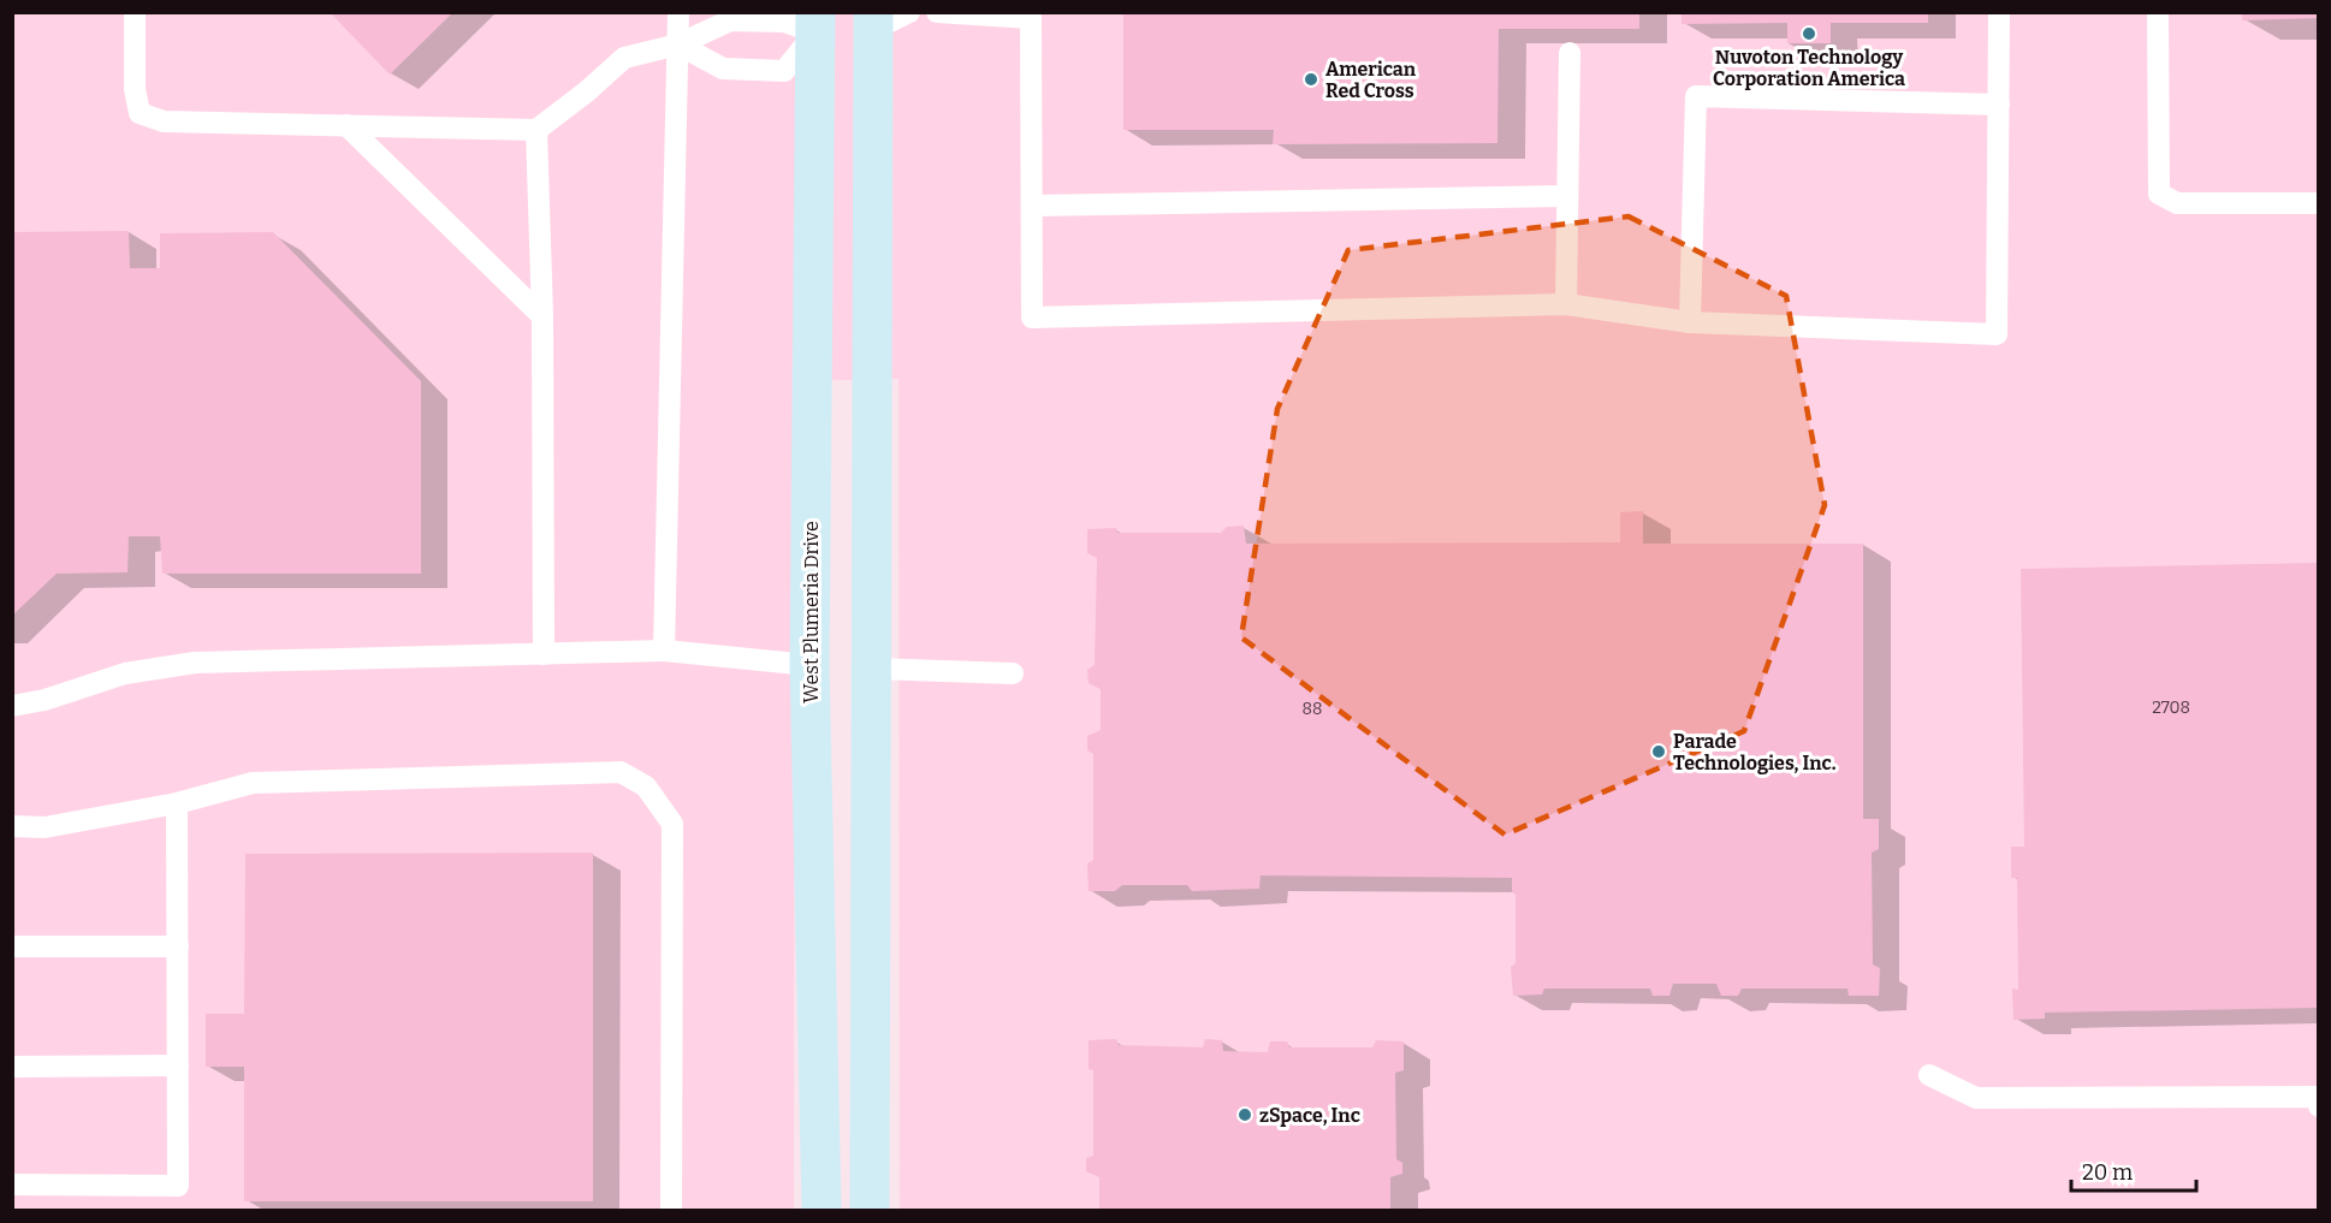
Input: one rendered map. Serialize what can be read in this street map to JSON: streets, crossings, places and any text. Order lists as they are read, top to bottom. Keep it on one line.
{"streets":{"street":["West Plumeria Drive"]},"places":["Nuvoton Technology Corporation America","American Red Cross","Parade Technologies, Inc.","zSpace, Inc"],"house_numbers":["2708","88"],"scale_bar":"20 m"}
